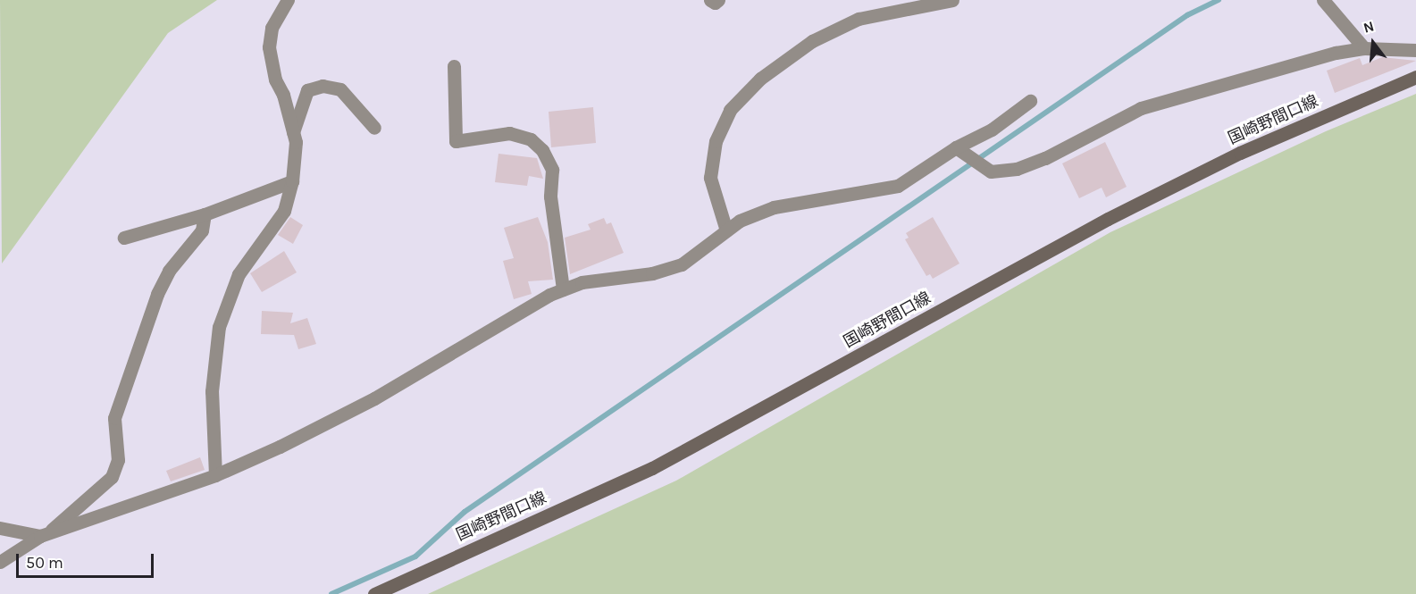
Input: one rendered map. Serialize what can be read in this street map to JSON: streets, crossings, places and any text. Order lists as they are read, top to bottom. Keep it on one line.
{"streets":{"main road":["国崎野間口線"]},"scale_bar":"50 m","north":"top"}
